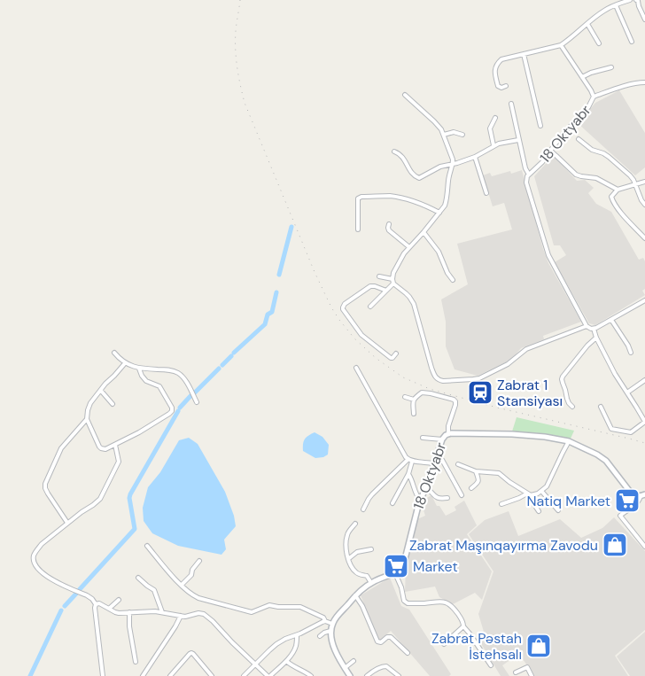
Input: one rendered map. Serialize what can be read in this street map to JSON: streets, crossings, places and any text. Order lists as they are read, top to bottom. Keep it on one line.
{"streets":{"street":["18 Oktyabr"]},"places":{"station":["Zabrat 1 Stansiyası"],"supermarket":["Natiq Market","Market"],"shop":["Zabrat Maşınqayırma Zavodu","Zabrat Pəstah İstehsalı"]}}
